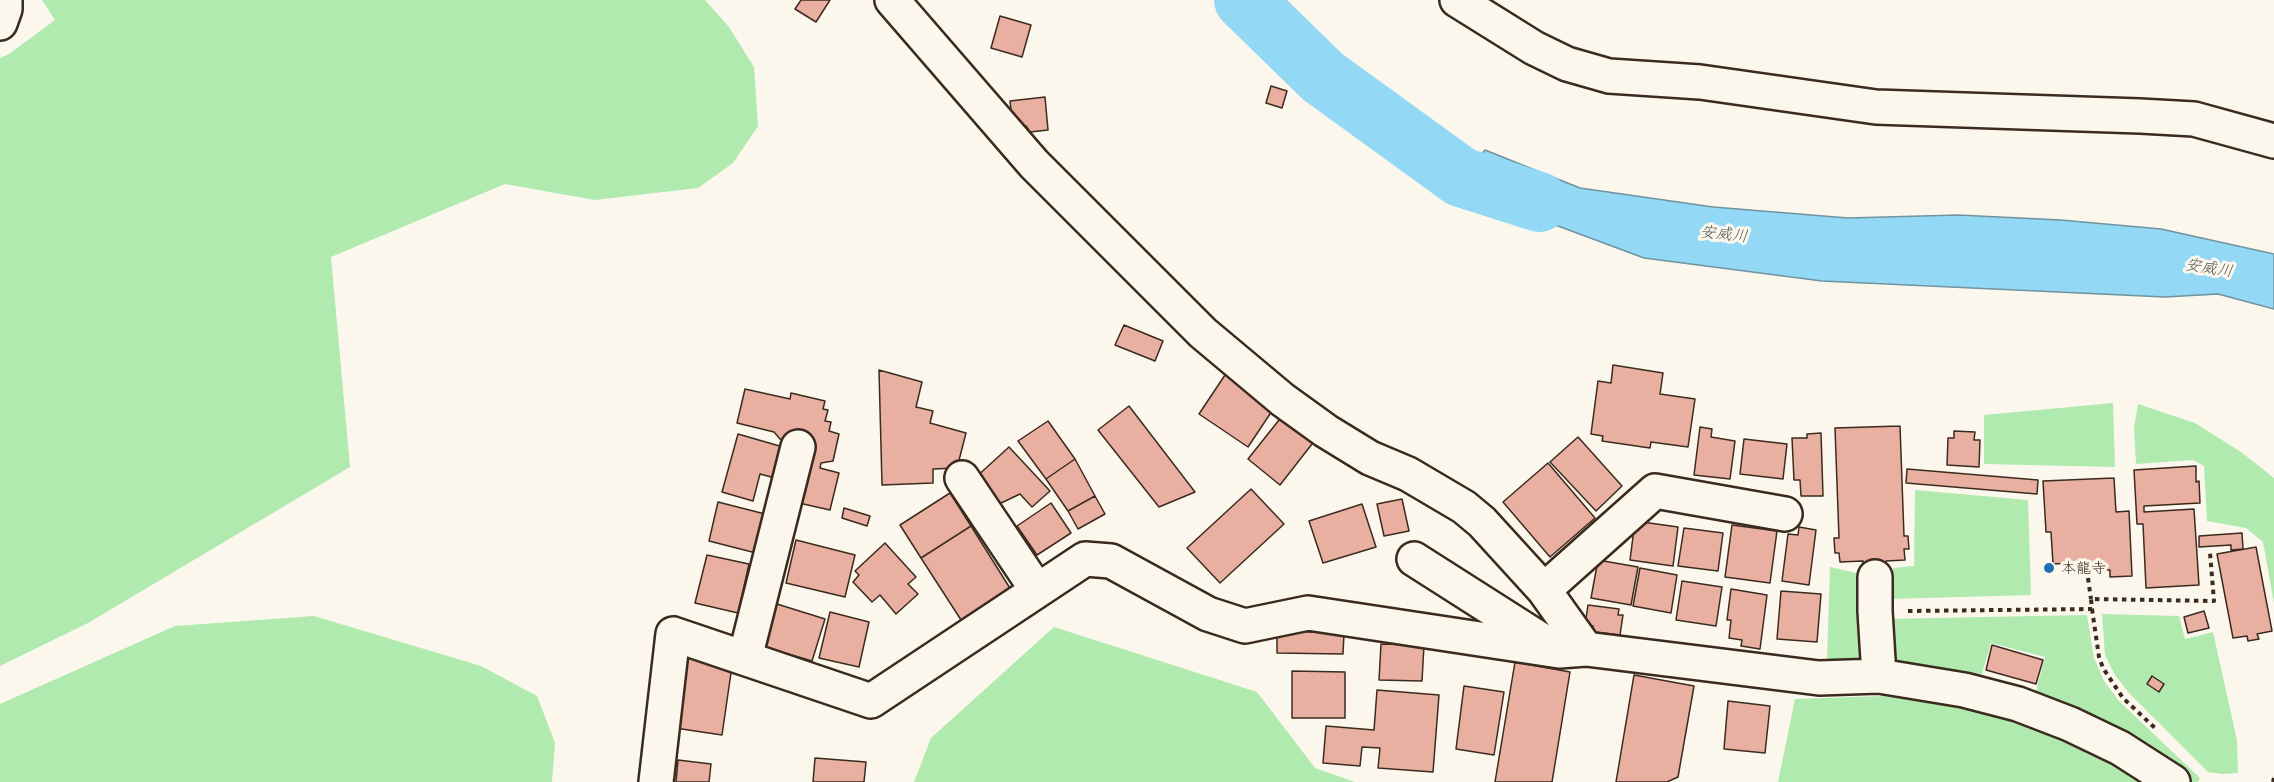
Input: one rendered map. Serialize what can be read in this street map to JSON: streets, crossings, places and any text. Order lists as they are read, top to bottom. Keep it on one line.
{"water":["安威川"],"places":["本龍寺"]}
